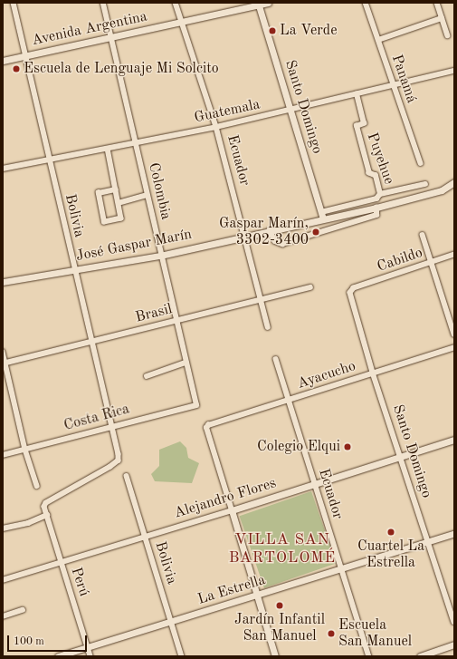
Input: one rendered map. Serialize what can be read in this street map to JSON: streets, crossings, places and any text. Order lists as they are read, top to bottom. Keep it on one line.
{"streets":{"street":["Avenida Argentina","Panamá","Santo Domingo","Guatemala","Puyehue","Ecuador","Colombia","Bolivia","José Gaspar Marín","Cabildo","Brasil","Ayacucho","Costa Rica","Alejandro Flores","Perú","La Estrella"]},"crossings":[["Avenida Argentina","Santo Domingo"],["Avenida Argentina","Ecuador"],["Avenida Argentina","Colombia"],["Avenida Argentina","Bolivia"],["Panamá","Guatemala"],["Santo Domingo","Guatemala"],["Santo Domingo","Puyehue"],["Santo Domingo","José Gaspar Marín"],["Santo Domingo","Cabildo"],["Santo Domingo","Ayacucho"],["Santo Domingo","Alejandro Flores"],["Santo Domingo","La Estrella"],["Guatemala","Puyehue"],["Guatemala","Ecuador"],["Guatemala","Colombia"],["Guatemala","Bolivia"],["Puyehue","José Gaspar Marín"],["Ecuador","José Gaspar Marín"],["Ecuador","Brasil"],["Ecuador","Ayacucho"],["Ecuador","Alejandro Flores"],["Ecuador","La Estrella"],["Colombia","José Gaspar Marín"],["Colombia","Brasil"],["Colombia","Costa Rica"],["Bolivia","José Gaspar Marín"],["Bolivia","Brasil"],["Bolivia","Costa Rica"],["Bolivia","Alejandro Flores"],["Bolivia","Perú"],["Bolivia","La Estrella"],["Ayacucho","Alejandro Flores"],["Alejandro Flores","Perú"],["Perú","La Estrella"]],"districts":["VILLA SAN BARTOLOMÉ"],"places":["La Verde","Escuela de Lenguaje Mi Solcito","Gaspar Marín, 3302-3400","Colegio Elqui","Cuartel La Estrella","Jardín Infantil San Manuel","Escuela San Manuel"],"scale_bar":"100 m"}
